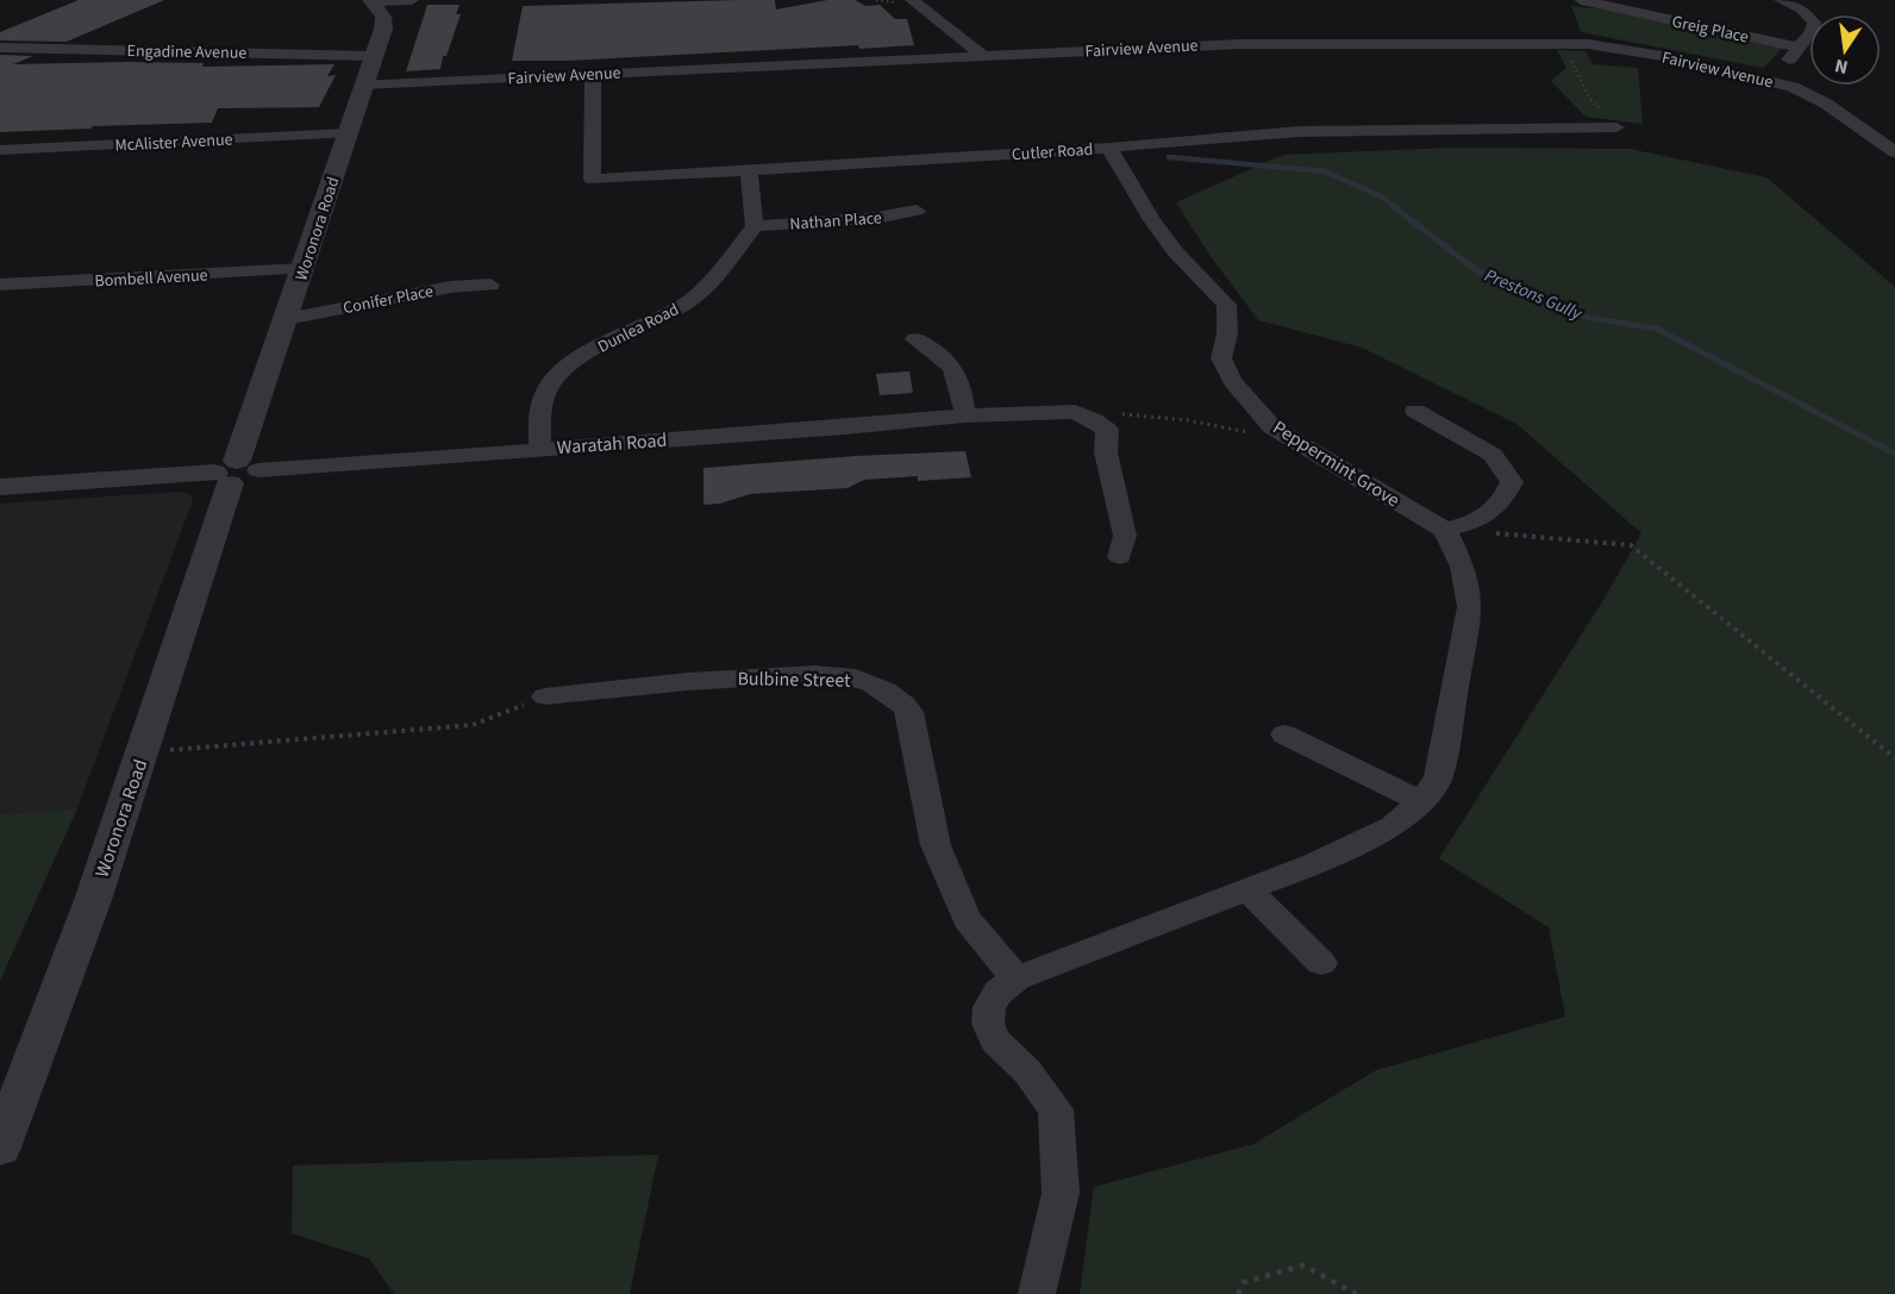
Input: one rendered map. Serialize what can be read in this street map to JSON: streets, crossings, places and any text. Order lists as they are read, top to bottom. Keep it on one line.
{"streets":{"street":["Greig Place","Fairview Avenue","Engadine Avenue","McAlister Avenue","Cutler Road","Nathan Place","Woronora Road","Bombell Avenue","Conifer Place","Dunlea Road","Waratah Road","Peppermint Grove","Bulbine Street"]},"crossings":[["Fairview Avenue","Cutler Road"],["Fairview Avenue","Woronora Road"],["Engadine Avenue","Woronora Road"],["McAlister Avenue","Woronora Road"],["Cutler Road","Peppermint Grove"],["Nathan Place","Dunlea Road"],["Woronora Road","Bombell Avenue"],["Woronora Road","Conifer Place"],["Woronora Road","Waratah Road"],["Dunlea Road","Waratah Road"]],"water":["Prestons Gully"],"north":"bottom"}
